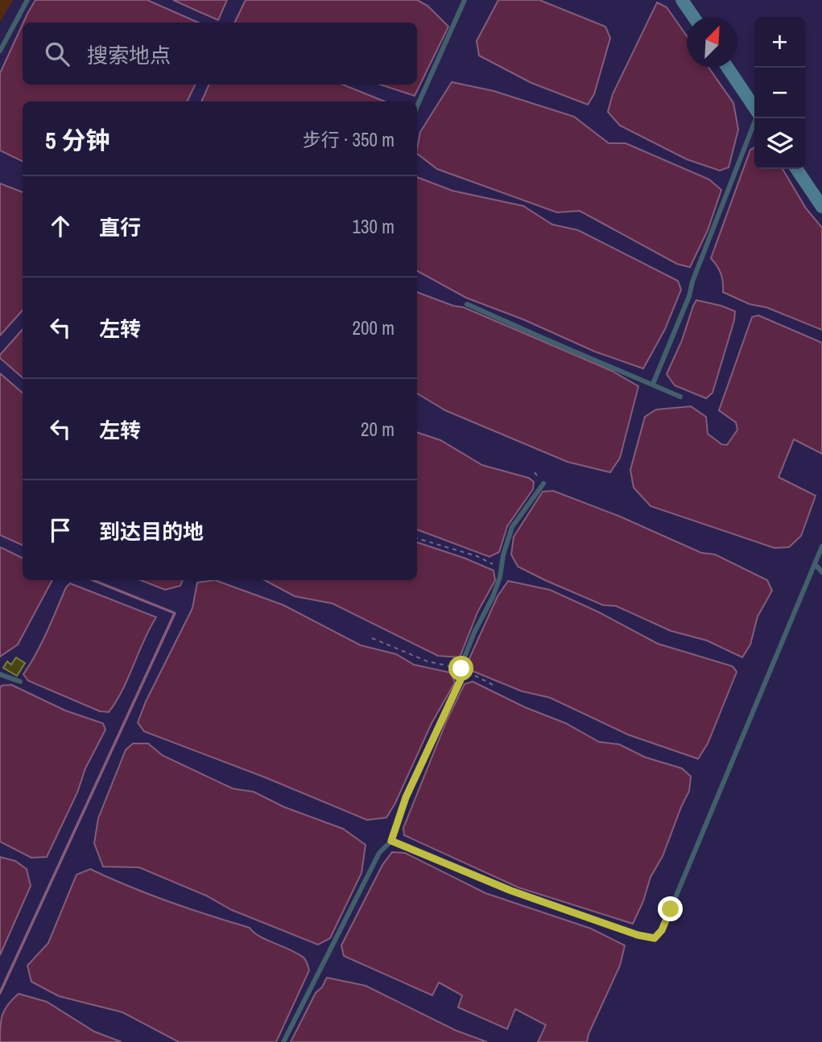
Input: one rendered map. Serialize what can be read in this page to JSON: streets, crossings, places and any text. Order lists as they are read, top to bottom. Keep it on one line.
{"north":"top right","page":{"map_buttons":["+","−"],"search":"搜索地点","heading":["5 分钟","步行 · 350 m"],"list":[["直行","130 m"],["左转","200 m"],["左转","20 m"],"到达目的地"]}}
